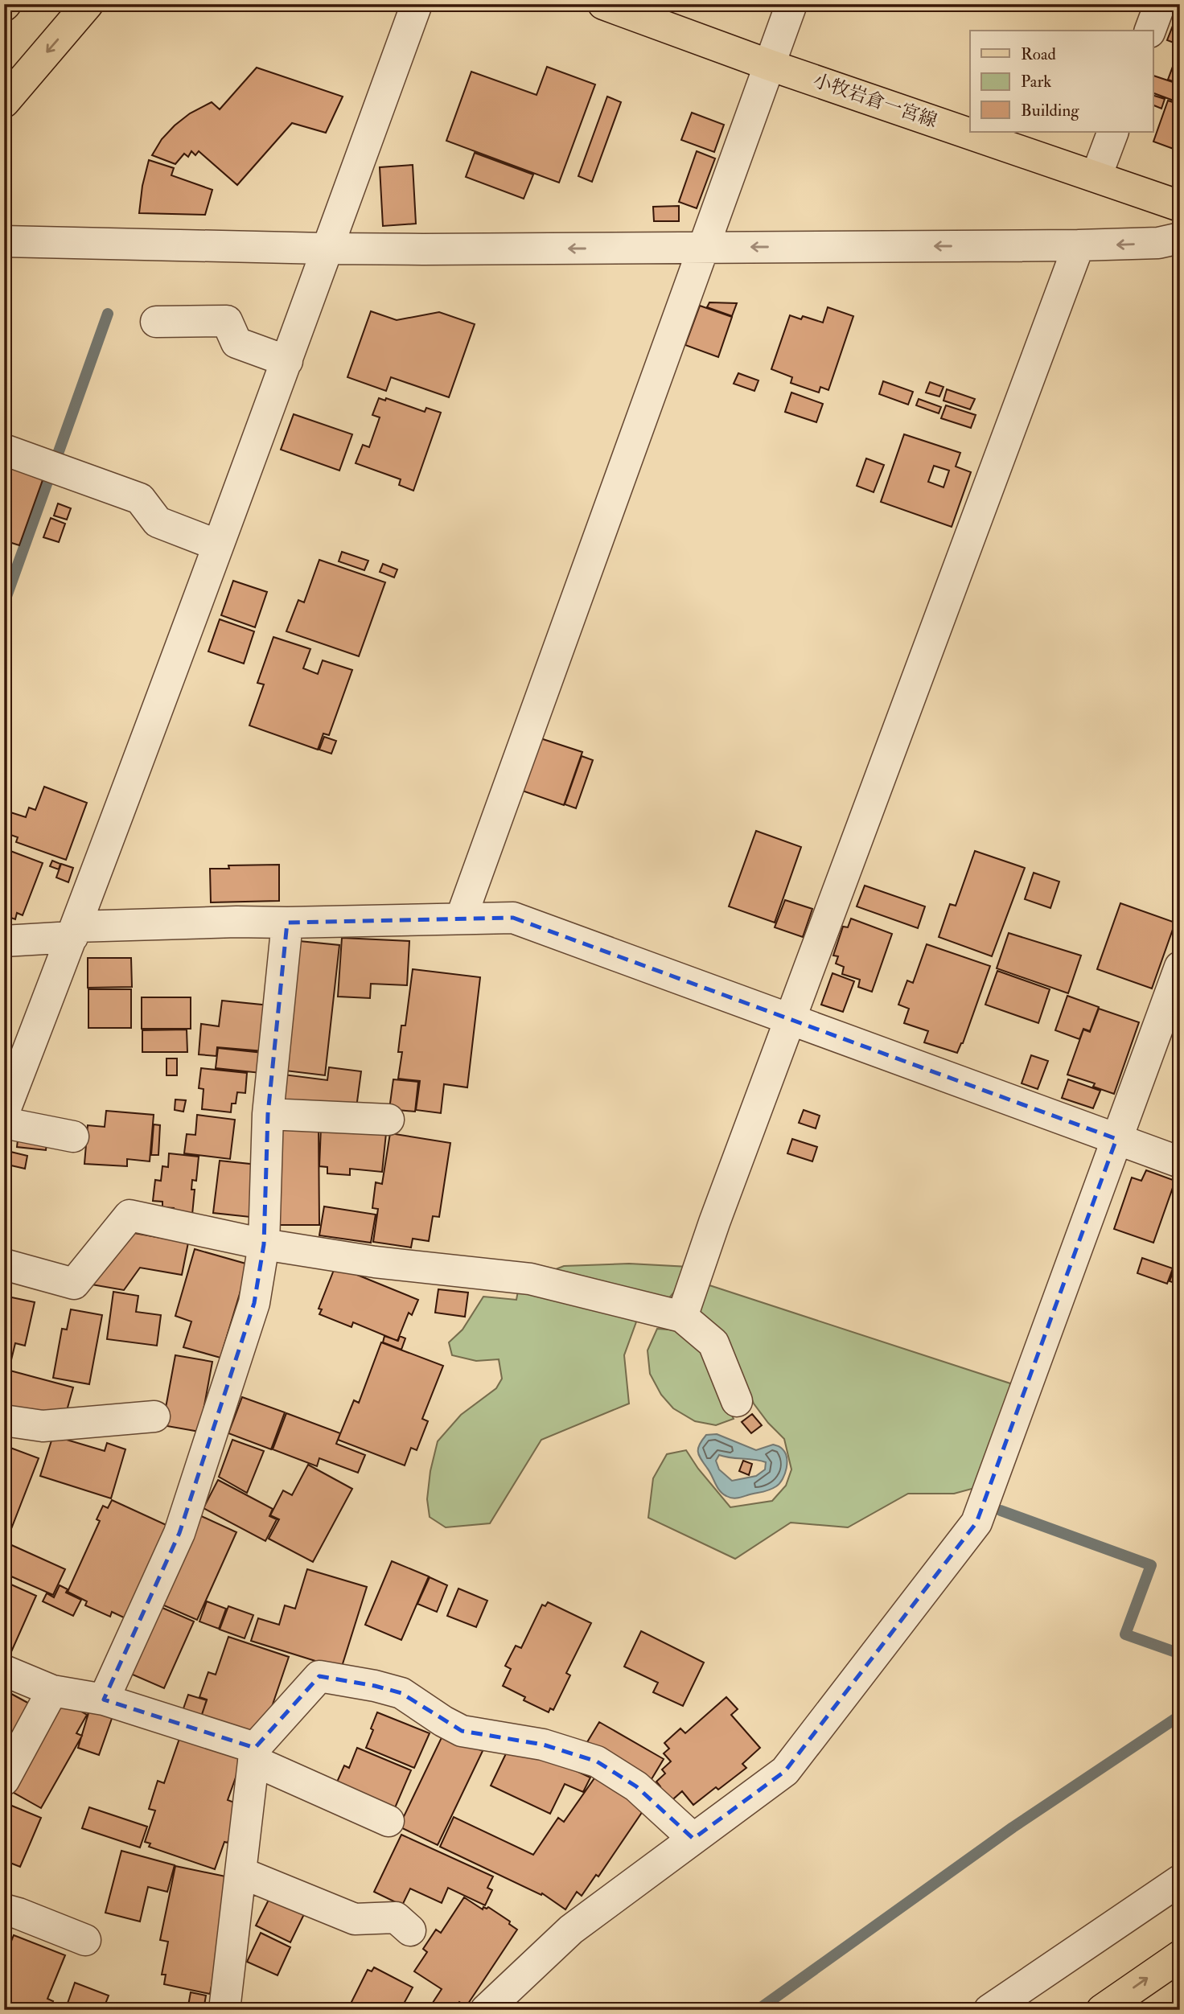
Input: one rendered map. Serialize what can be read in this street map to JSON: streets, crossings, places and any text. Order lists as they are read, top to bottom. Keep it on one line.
{"streets":{"main road":["小牧岩倉一宮線"]},"legend":["Road","Park","Building"]}
